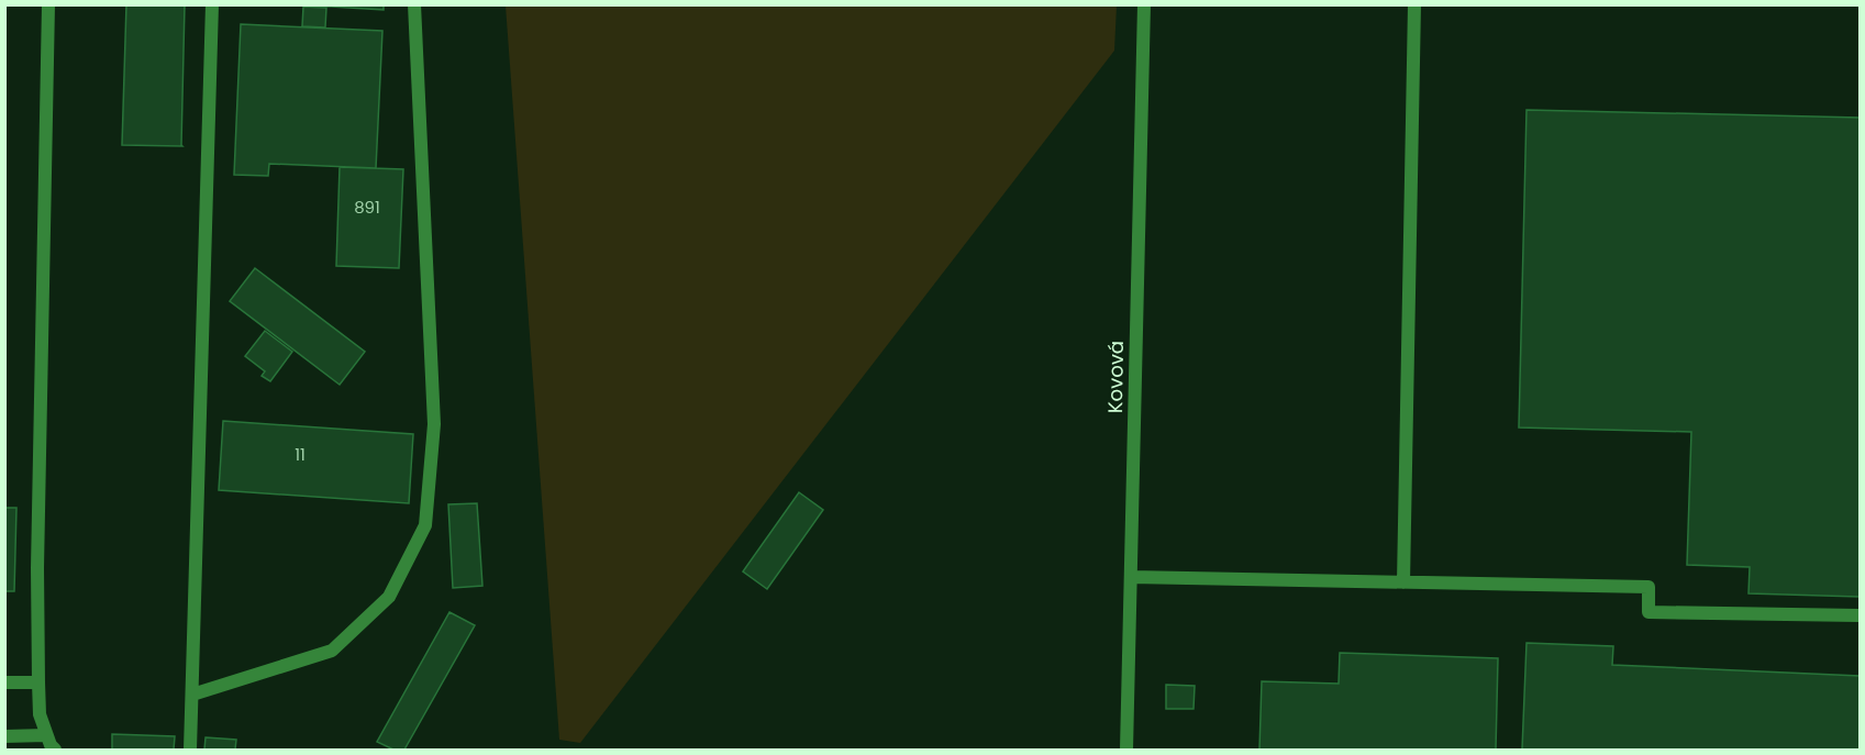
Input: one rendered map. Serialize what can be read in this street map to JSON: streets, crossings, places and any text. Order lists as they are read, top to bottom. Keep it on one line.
{"streets":{"lane":["Kovová"]},"house_numbers":["891","11"]}
